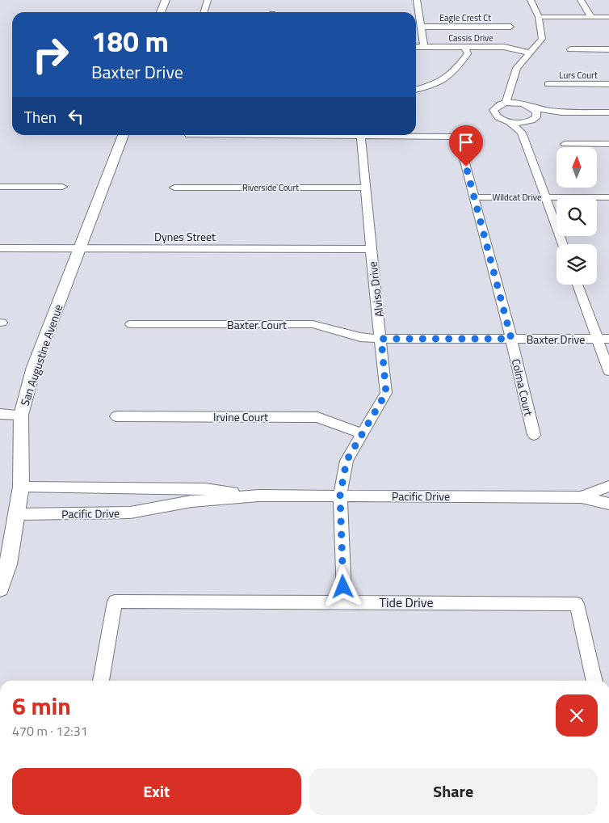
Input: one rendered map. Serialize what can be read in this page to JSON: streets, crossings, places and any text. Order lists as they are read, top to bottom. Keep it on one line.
{"streets":{"street":["Eagle Crest Ct","Cassis Drive","Lurs Court","Riverside Court","Wildcat Drive","Dynes Street","Alviso Drive","Baxter Court","Baxter Drive","San Augustine Avenue","Colma Court","Irvine Court","Pacific Drive","Tide Drive"]},"crossings":[["Riverside Court","Alviso Drive"],["Wildcat Drive","Colma Court"],["Dynes Street","Alviso Drive"],["Dynes Street","San Augustine Avenue"],["Alviso Drive","Baxter Court"],["Alviso Drive","Baxter Drive"],["Alviso Drive","Colma Court"],["Alviso Drive","Irvine Court"],["Alviso Drive","Pacific Drive"],["Alviso Drive","Tide Drive"],["Baxter Court","Baxter Drive"],["Baxter Drive","Colma Court"],["San Augustine Avenue","Pacific Drive"]],"north":"top","page":{"turn":["180 m","Baxter Drive"],"then":"Then","heading":["6 min","470 m · 12:31"],"buttons":["Exit","Share"]}}
